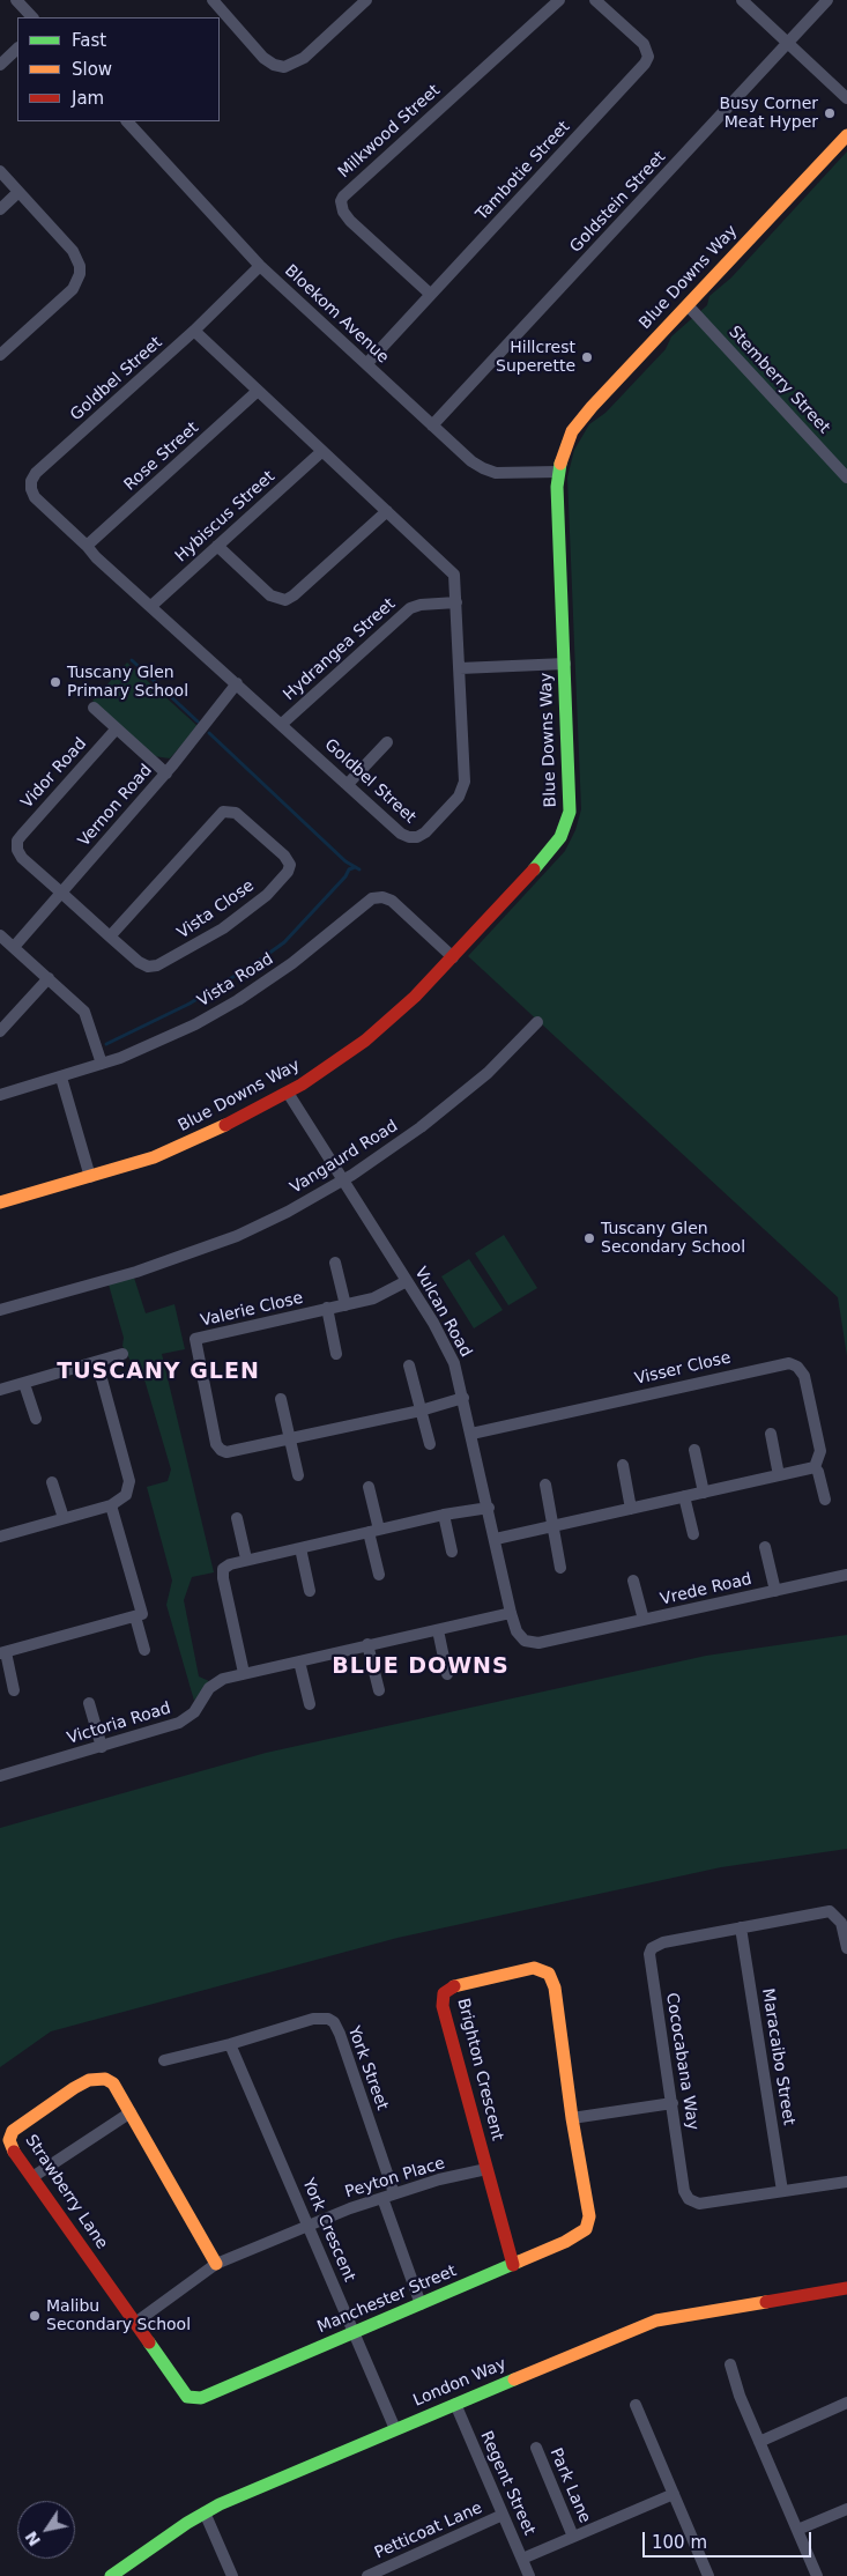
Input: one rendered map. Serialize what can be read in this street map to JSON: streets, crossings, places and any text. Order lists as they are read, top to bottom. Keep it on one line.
{"streets":{"street":["Milkwood Street","Tambotie Street","Goldstein Street","Blue Downs Way","Bloekom Avenue","Goldbel Street","Stemberry Street","Rose Street","Hybiscus Street","Hydrangea Street","Vidor Road","Vernon Road","Vista Close","Vista Road","Vangaurd Road","Valerie Close","Vulcan Road","Visser Close","Vrede Road","Victoria Road","Maracaibo Street","Cococabana Way","York Street","Brighton Crescent","Peyton Place","Strawberry Lane","York Crescent","Manchester Street","London Way","Regent Street","Park Lane","Petticoat Lane"]},"crossings":[["Milkwood Street","Tambotie Street"],["Tambotie Street","Bloekom Avenue"],["Goldstein Street","Bloekom Avenue"],["Blue Downs Way","Bloekom Avenue"],["Blue Downs Way","Stemberry Street"],["Blue Downs Way","Vista Road"],["Blue Downs Way","Vulcan Road"],["Bloekom Avenue","Goldbel Street"],["Goldbel Street","Rose Street"],["Goldbel Street","Hybiscus Street"],["Goldbel Street","Hydrangea Street"],["Goldbel Street","Vernon Road"],["Vidor Road","Vernon Road"],["Vidor Road","Vista Close"],["Vernon Road","Vista Close"],["Vangaurd Road","Vulcan Road"],["Valerie Close","Vulcan Road"],["Vulcan Road","Visser Close"],["Vulcan Road","Vrede Road"],["Vulcan Road","Victoria Road"],["Maracaibo Street","Cococabana Way"],["York Street","Peyton Place"],["York Street","York Crescent"],["York Street","Manchester Street"],["Brighton Crescent","Peyton Place"],["Brighton Crescent","Manchester Street"],["Peyton Place","Strawberry Lane"],["Peyton Place","York Crescent"],["Strawberry Lane","Manchester Street"],["York Crescent","Manchester Street"],["York Crescent","London Way"],["London Way","Regent Street"],["Regent Street","Petticoat Lane"]],"districts":["TUSCANY GLEN","BLUE DOWNS"],"places":["Busy Corner Meat Hyper","Hillcrest Superette","Tuscany Glen Primary School","Tuscany Glen Secondary School","Malibu Secondary School"],"legend":["Fast","Slow","Jam"],"scale_bar":"100 m","north":"bottom left"}
